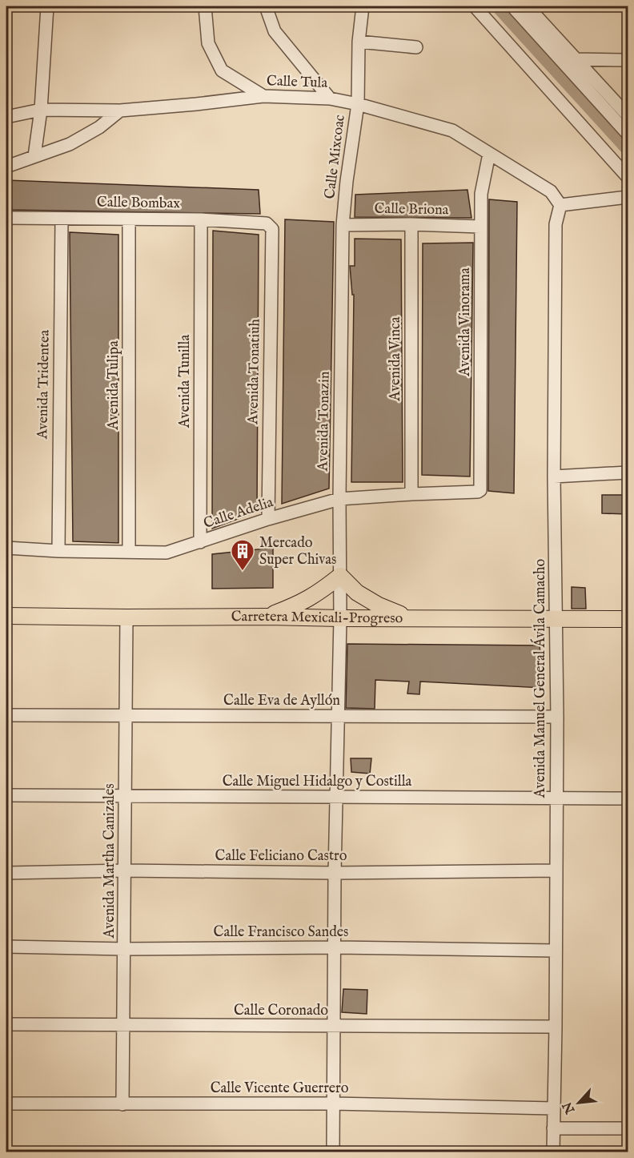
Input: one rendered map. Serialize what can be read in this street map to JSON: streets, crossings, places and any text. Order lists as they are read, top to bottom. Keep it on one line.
{"streets":{"main road":["Carretera Mexicali-Progreso"],"street":["Calle Tula","Calle Mixcoac","Calle Bombax","Calle Briona","Avenida Vinorama","Avenida Vinca","Avenida Tonatiuh","Avenida Tunilla","Avenida Tridentea","Avenida Tulipa","Avenida Tonazin","Calle Adelia","Avenida Manuel General Ávila Camacho","Calle Eva de Ayllón","Calle Miguel Hidalgo y Costilla","Calle Feliciano Castro","Avenida Martha Canizales","Calle Francisco Sandes","Calle Coronado","Calle Vicente Guerrero"]},"crossings":[["Calle Tula","Calle Mixcoac"],["Calle Tula","Avenida Vinorama"],["Calle Tula","Avenida Manuel General Ávila Camacho"],["Calle Mixcoac","Calle Briona"],["Calle Mixcoac","Avenida Tonazin"],["Calle Bombax","Avenida Tonatiuh"],["Calle Bombax","Avenida Tunilla"],["Calle Bombax","Avenida Tridentea"],["Calle Bombax","Avenida Tulipa"],["Calle Briona","Avenida Vinorama"],["Calle Briona","Avenida Vinca"],["Calle Briona","Avenida Tonazin"],["Avenida Vinorama","Calle Adelia"],["Avenida Vinca","Calle Adelia"],["Avenida Tonatiuh","Calle Adelia"],["Avenida Tunilla","Calle Adelia"],["Avenida Tridentea","Calle Adelia"],["Avenida Tulipa","Calle Adelia"],["Avenida Tonazin","Calle Adelia"],["Avenida Tonazin","Carretera Mexicali-Progreso"],["Avenida Tonazin","Calle Eva de Ayllón"],["Avenida Tonazin","Calle Miguel Hidalgo y Costilla"],["Avenida Tonazin","Calle Feliciano Castro"],["Avenida Tonazin","Calle Francisco Sandes"],["Avenida Tonazin","Calle Coronado"],["Avenida Tonazin","Calle Vicente Guerrero"],["Carretera Mexicali-Progreso","Avenida Manuel General Ávila Camacho"],["Carretera Mexicali-Progreso","Avenida Martha Canizales"],["Avenida Manuel General Ávila Camacho","Calle Eva de Ayllón"],["Avenida Manuel General Ávila Camacho","Calle Miguel Hidalgo y Costilla"],["Avenida Manuel General Ávila Camacho","Calle Feliciano Castro"],["Avenida Manuel General Ávila Camacho","Calle Francisco Sandes"],["Avenida Manuel General Ávila Camacho","Calle Coronado"],["Avenida Manuel General Ávila Camacho","Calle Vicente Guerrero"],["Calle Eva de Ayllón","Avenida Martha Canizales"],["Calle Miguel Hidalgo y Costilla","Avenida Martha Canizales"],["Calle Feliciano Castro","Avenida Martha Canizales"],["Avenida Martha Canizales","Calle Francisco Sandes"],["Avenida Martha Canizales","Calle Coronado"],["Avenida Martha Canizales","Calle Vicente Guerrero"]],"places":{"building":["Mercado Super Chivas"]},"north":"bottom left"}
